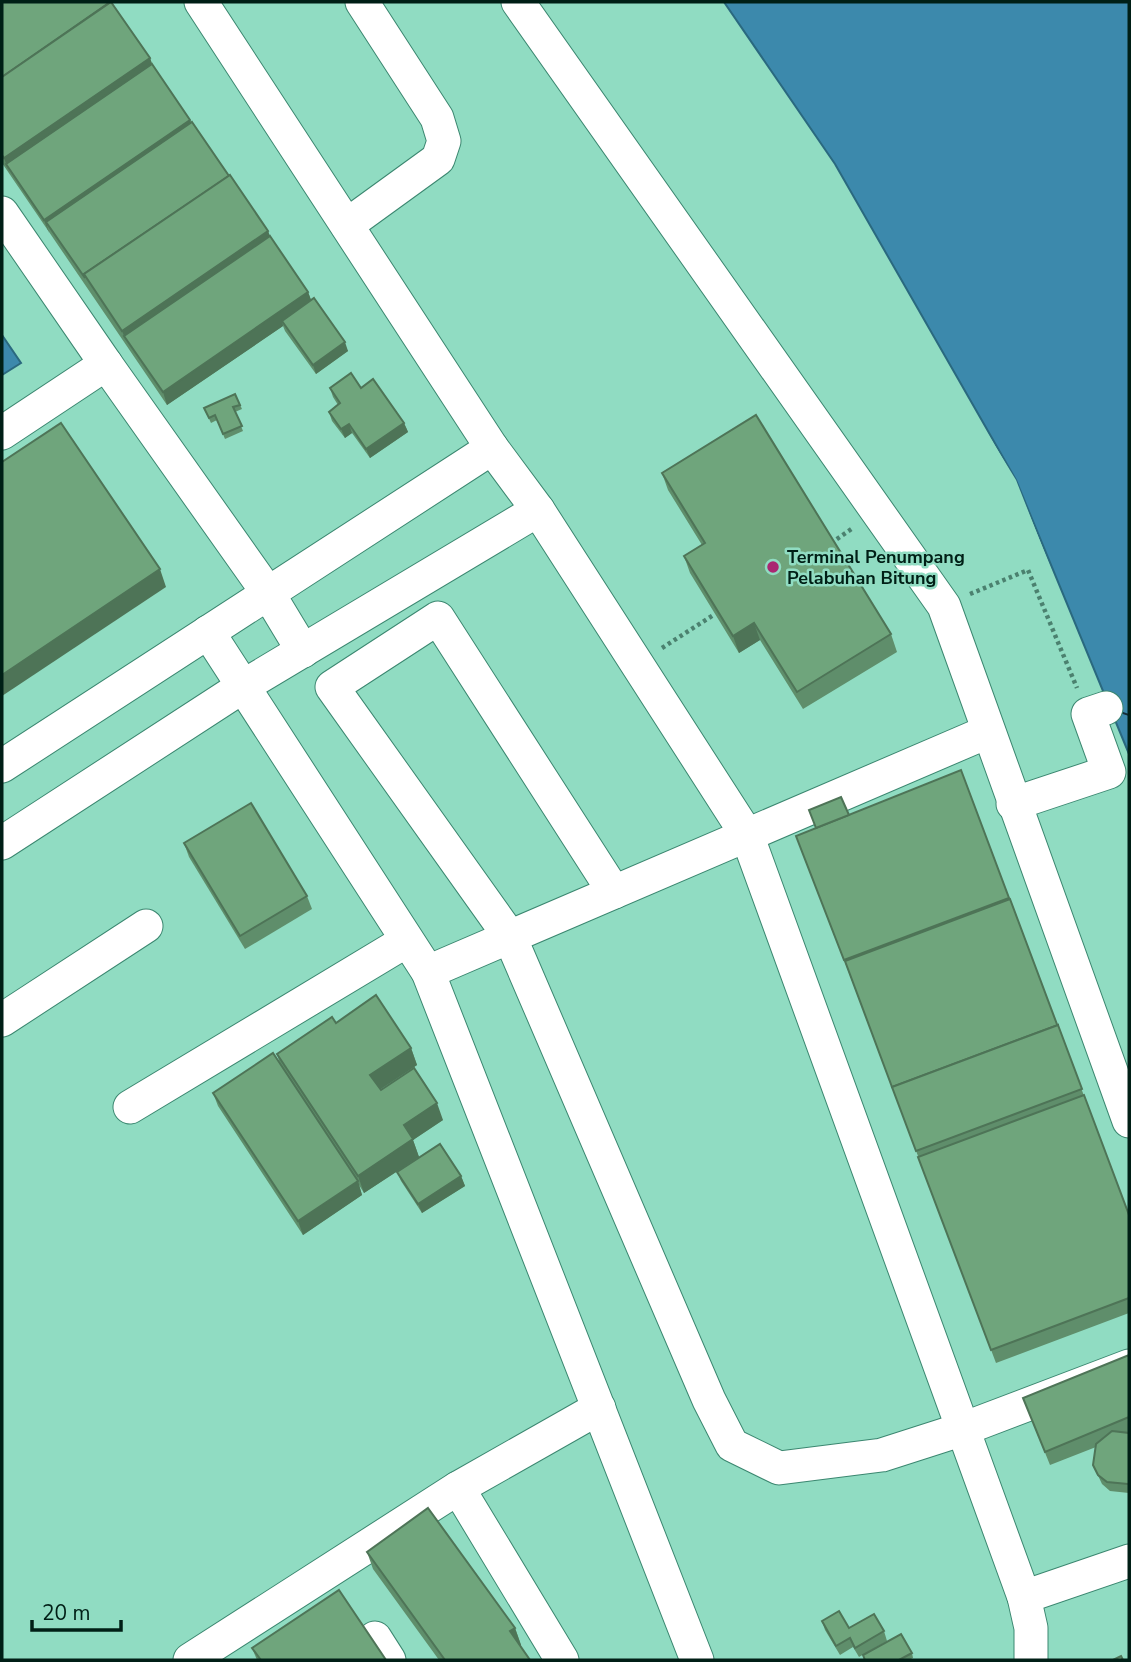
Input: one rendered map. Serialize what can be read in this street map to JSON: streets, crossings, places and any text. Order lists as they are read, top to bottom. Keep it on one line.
{"places":["Terminal Penumpang Pelabuhan Bitung"],"scale_bar":"20 m"}
